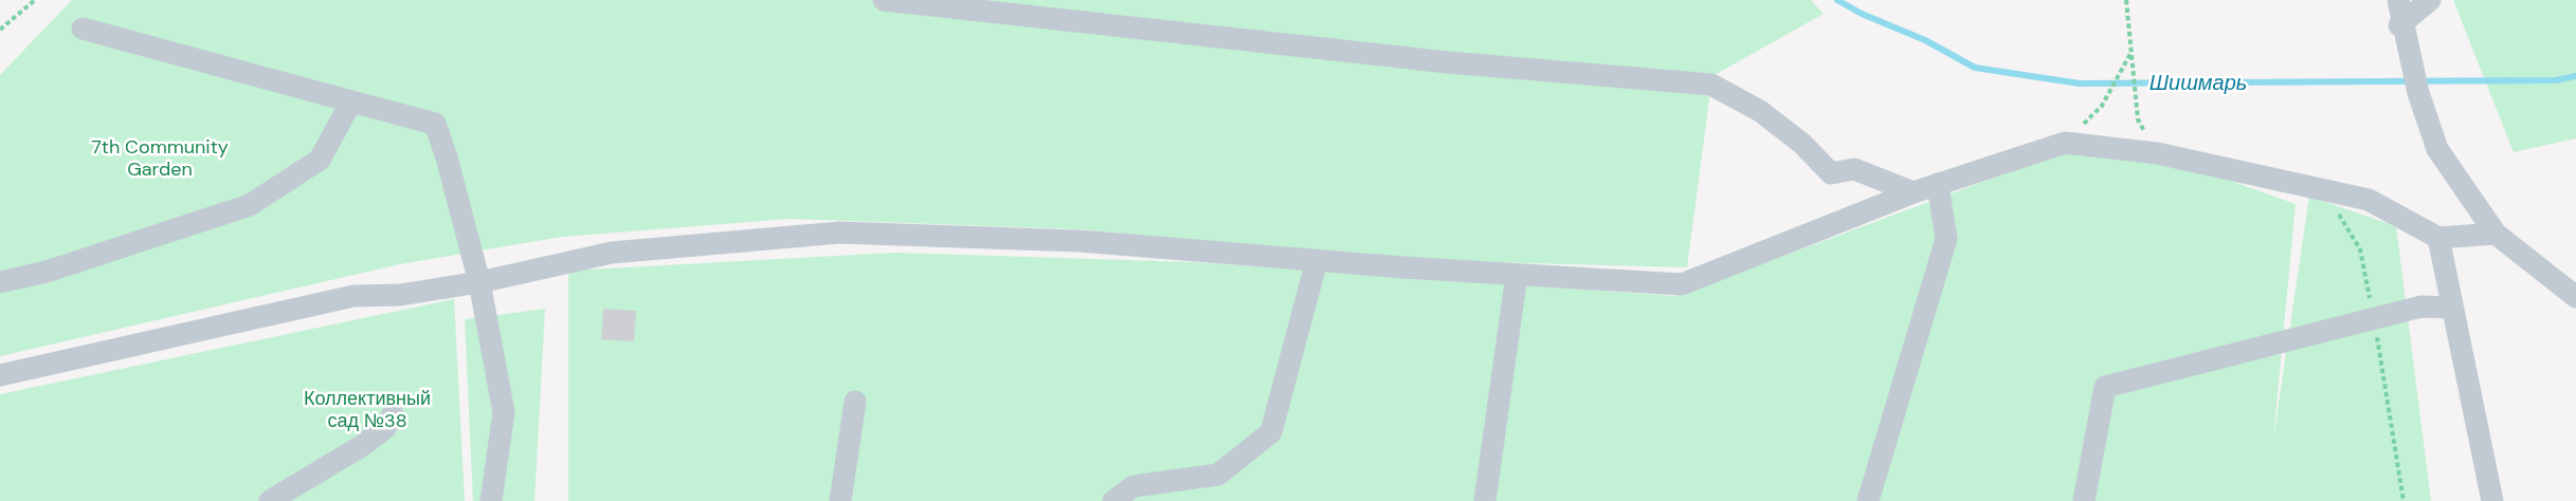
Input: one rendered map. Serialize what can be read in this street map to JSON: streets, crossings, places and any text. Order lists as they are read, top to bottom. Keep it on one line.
{"water":["Шишмарь"],"parks":["7th Community Garden","Коллективный сад №38"]}
